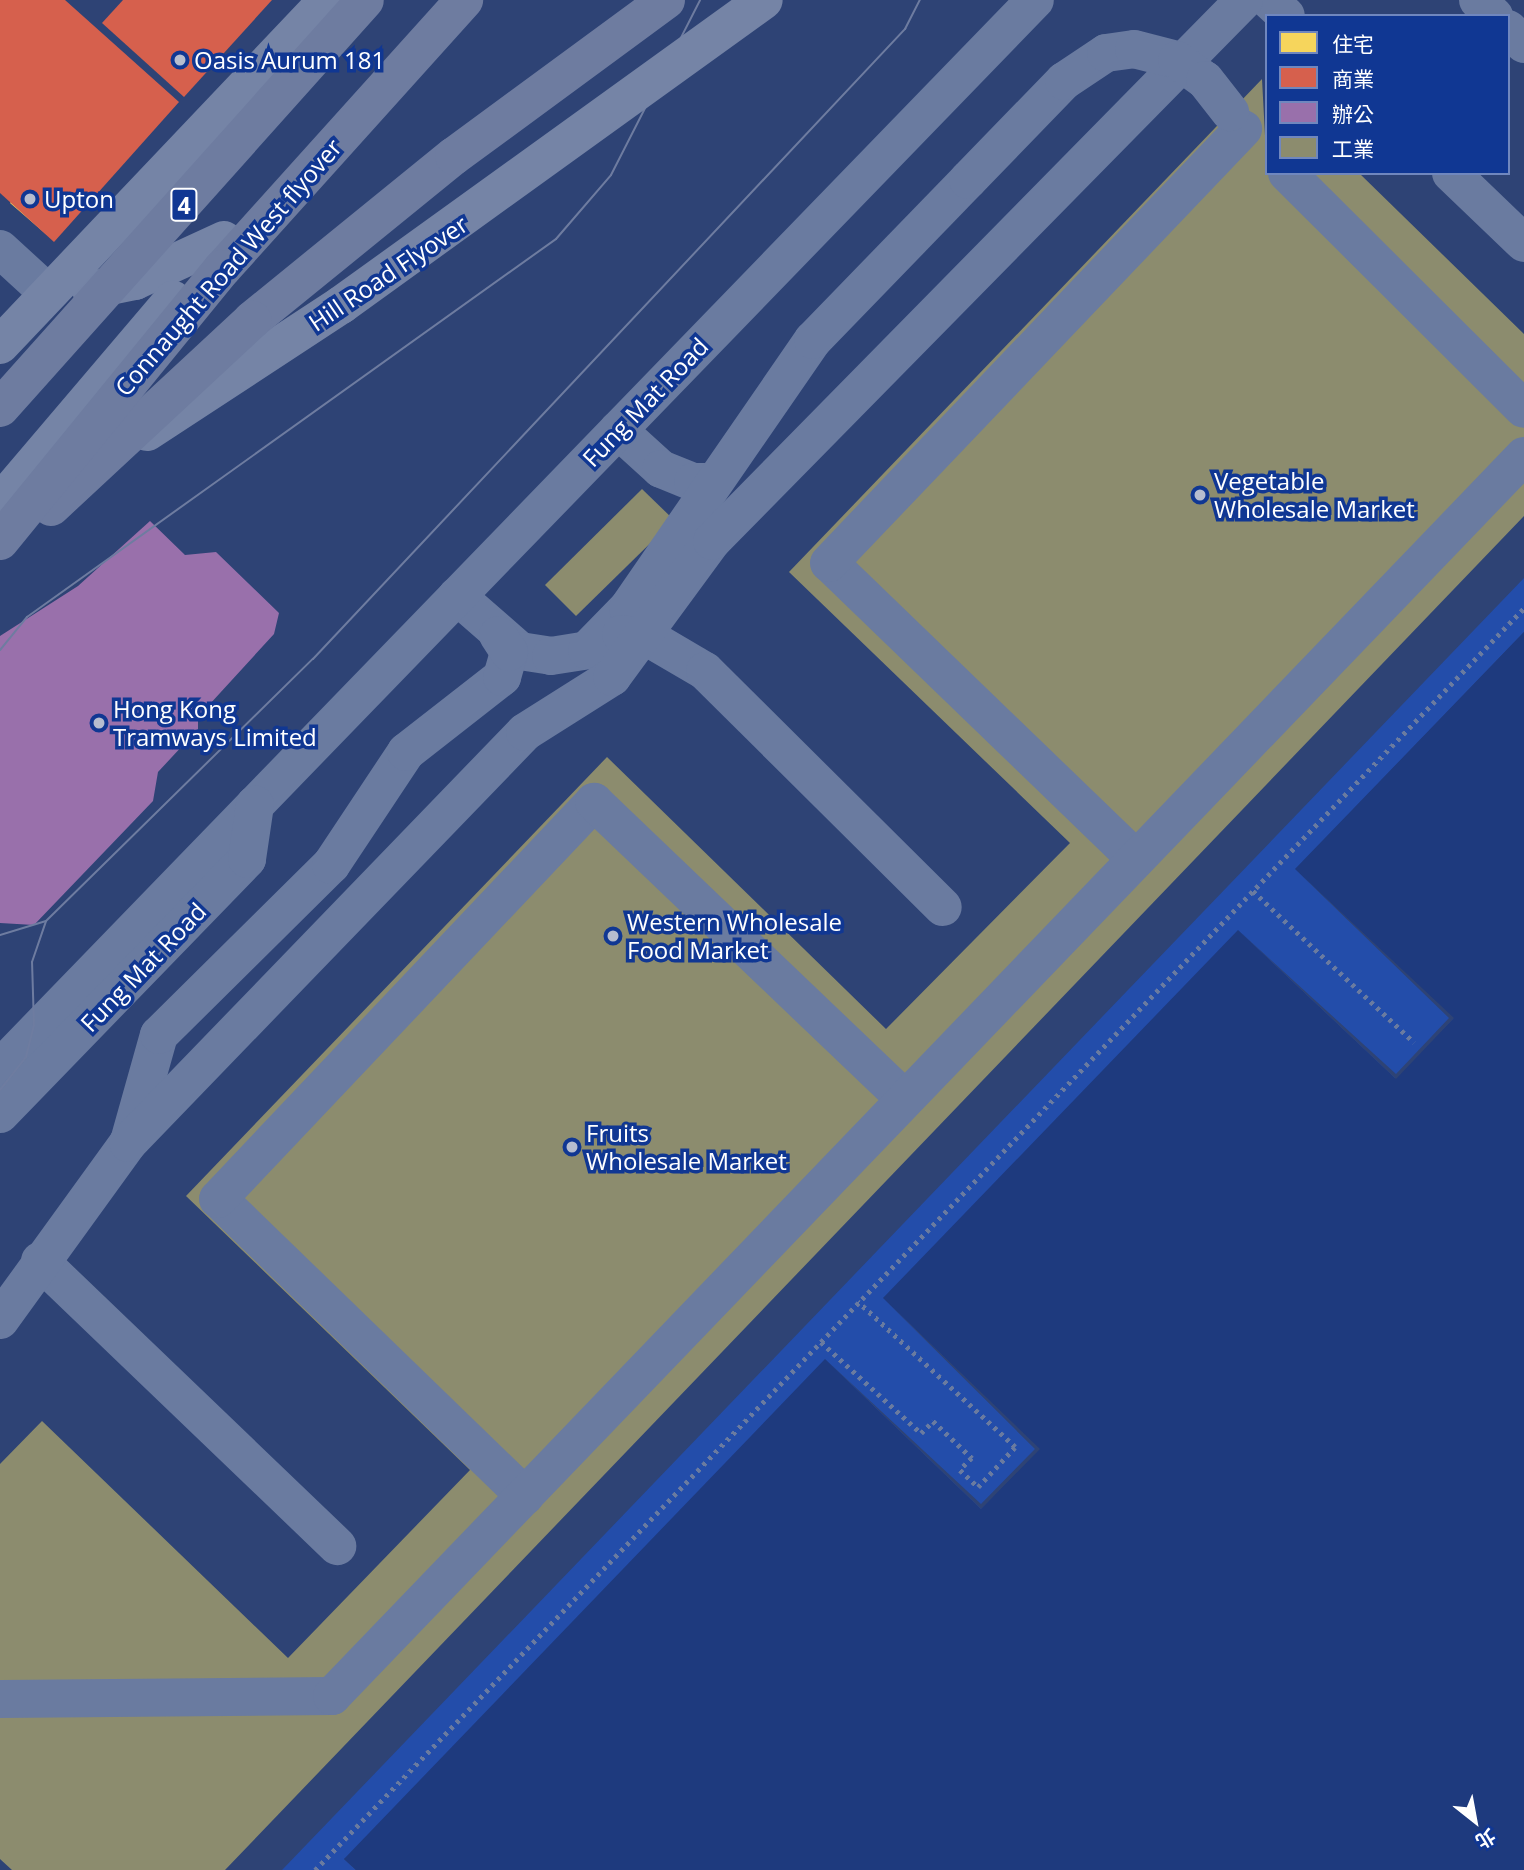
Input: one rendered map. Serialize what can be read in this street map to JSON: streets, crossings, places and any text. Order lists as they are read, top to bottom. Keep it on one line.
{"streets":{"highway":["4","Connaught Road West flyover"],"main road":["Hill Road Flyover"],"street":["Fung Mat Road"]},"places":["Oasis Aurum 181","Upton","Vegetable Wholesale Market","Hong Kong Tramways Limited","Western Wholesale Food Market","Fruits Wholesale Market"],"legend":["住宅","商業","辦公","工業"],"north":"bottom right"}
